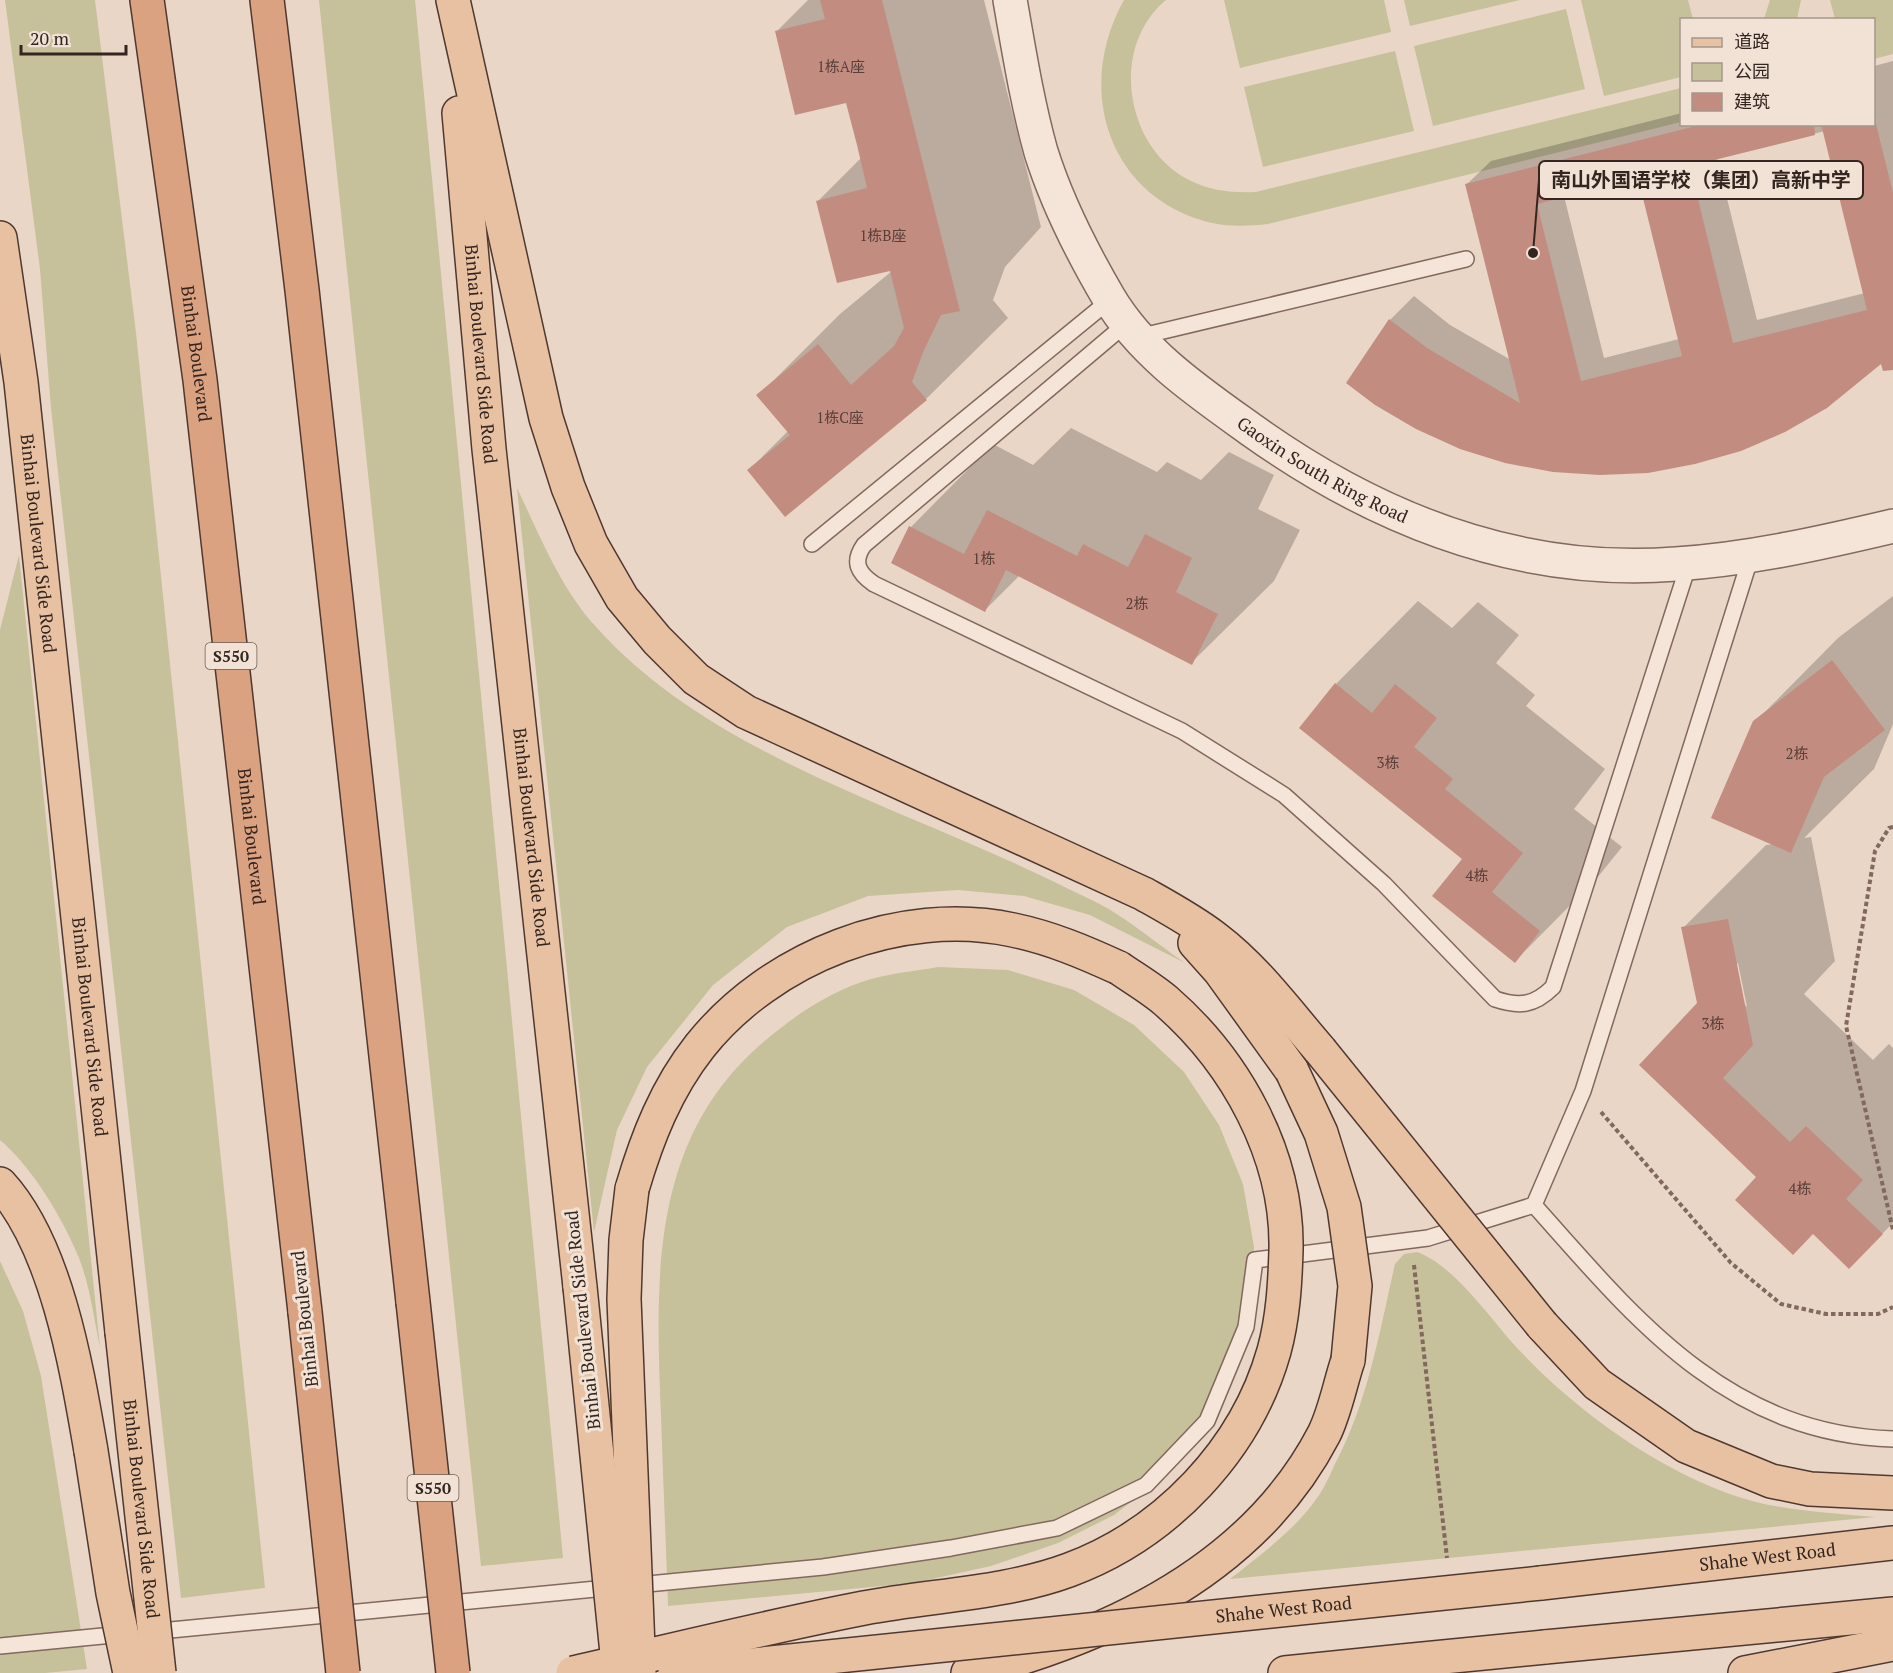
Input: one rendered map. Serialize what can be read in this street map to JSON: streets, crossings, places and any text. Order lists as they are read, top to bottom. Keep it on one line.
{"streets":{"highway":["Binhai Boulevard","S550"],"main road":["Binhai Boulevard Side Road","Shahe West Road"],"street":["Gaoxin South Ring Road"]},"places":["南山外国语学校（集团）高新中学"],"house_numbers":["1栋A座","1栋B座","1栋C座","1栋","2栋","2栋","3栋","4栋","3栋","4栋"],"legend":["道路","公园","建筑"],"scale_bar":"20 m"}
